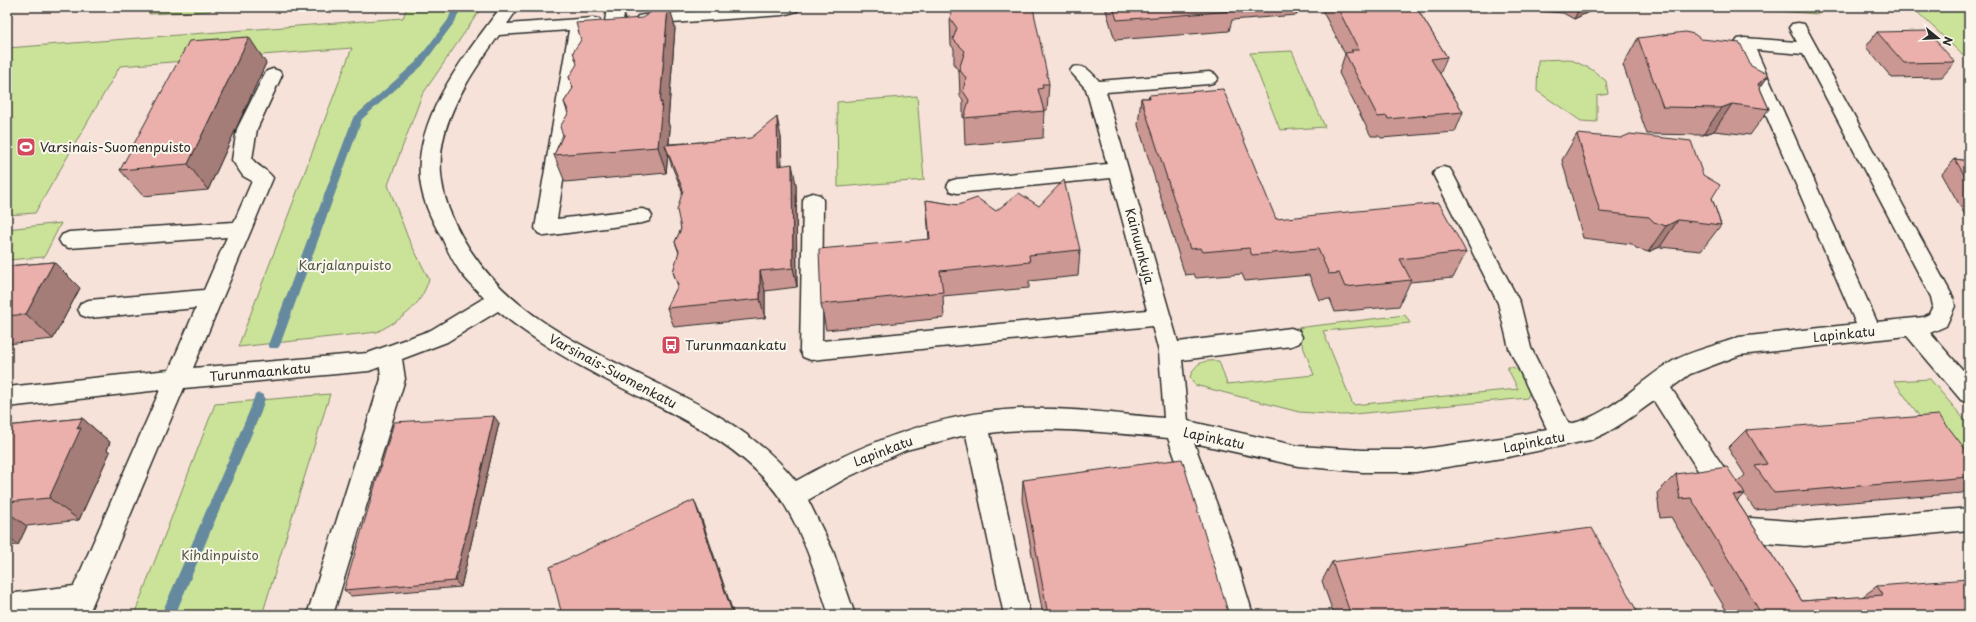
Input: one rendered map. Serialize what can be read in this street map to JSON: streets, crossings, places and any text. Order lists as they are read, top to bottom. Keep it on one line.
{"streets":{"street":["Kainuunkuja","Lapinkatu","Varsinais-Suomenkatu","Turunmaankatu"]},"crossings":[["Kainuunkuja","Lapinkatu"],["Lapinkatu","Varsinais-Suomenkatu"],["Varsinais-Suomenkatu","Turunmaankatu"]],"parks":["Karjalanpuisto","Kihdinpuisto"],"places":{"sports":["Varsinais-Suomenpuisto"],"bus stop":["Turunmaankatu"]},"north":"right"}
